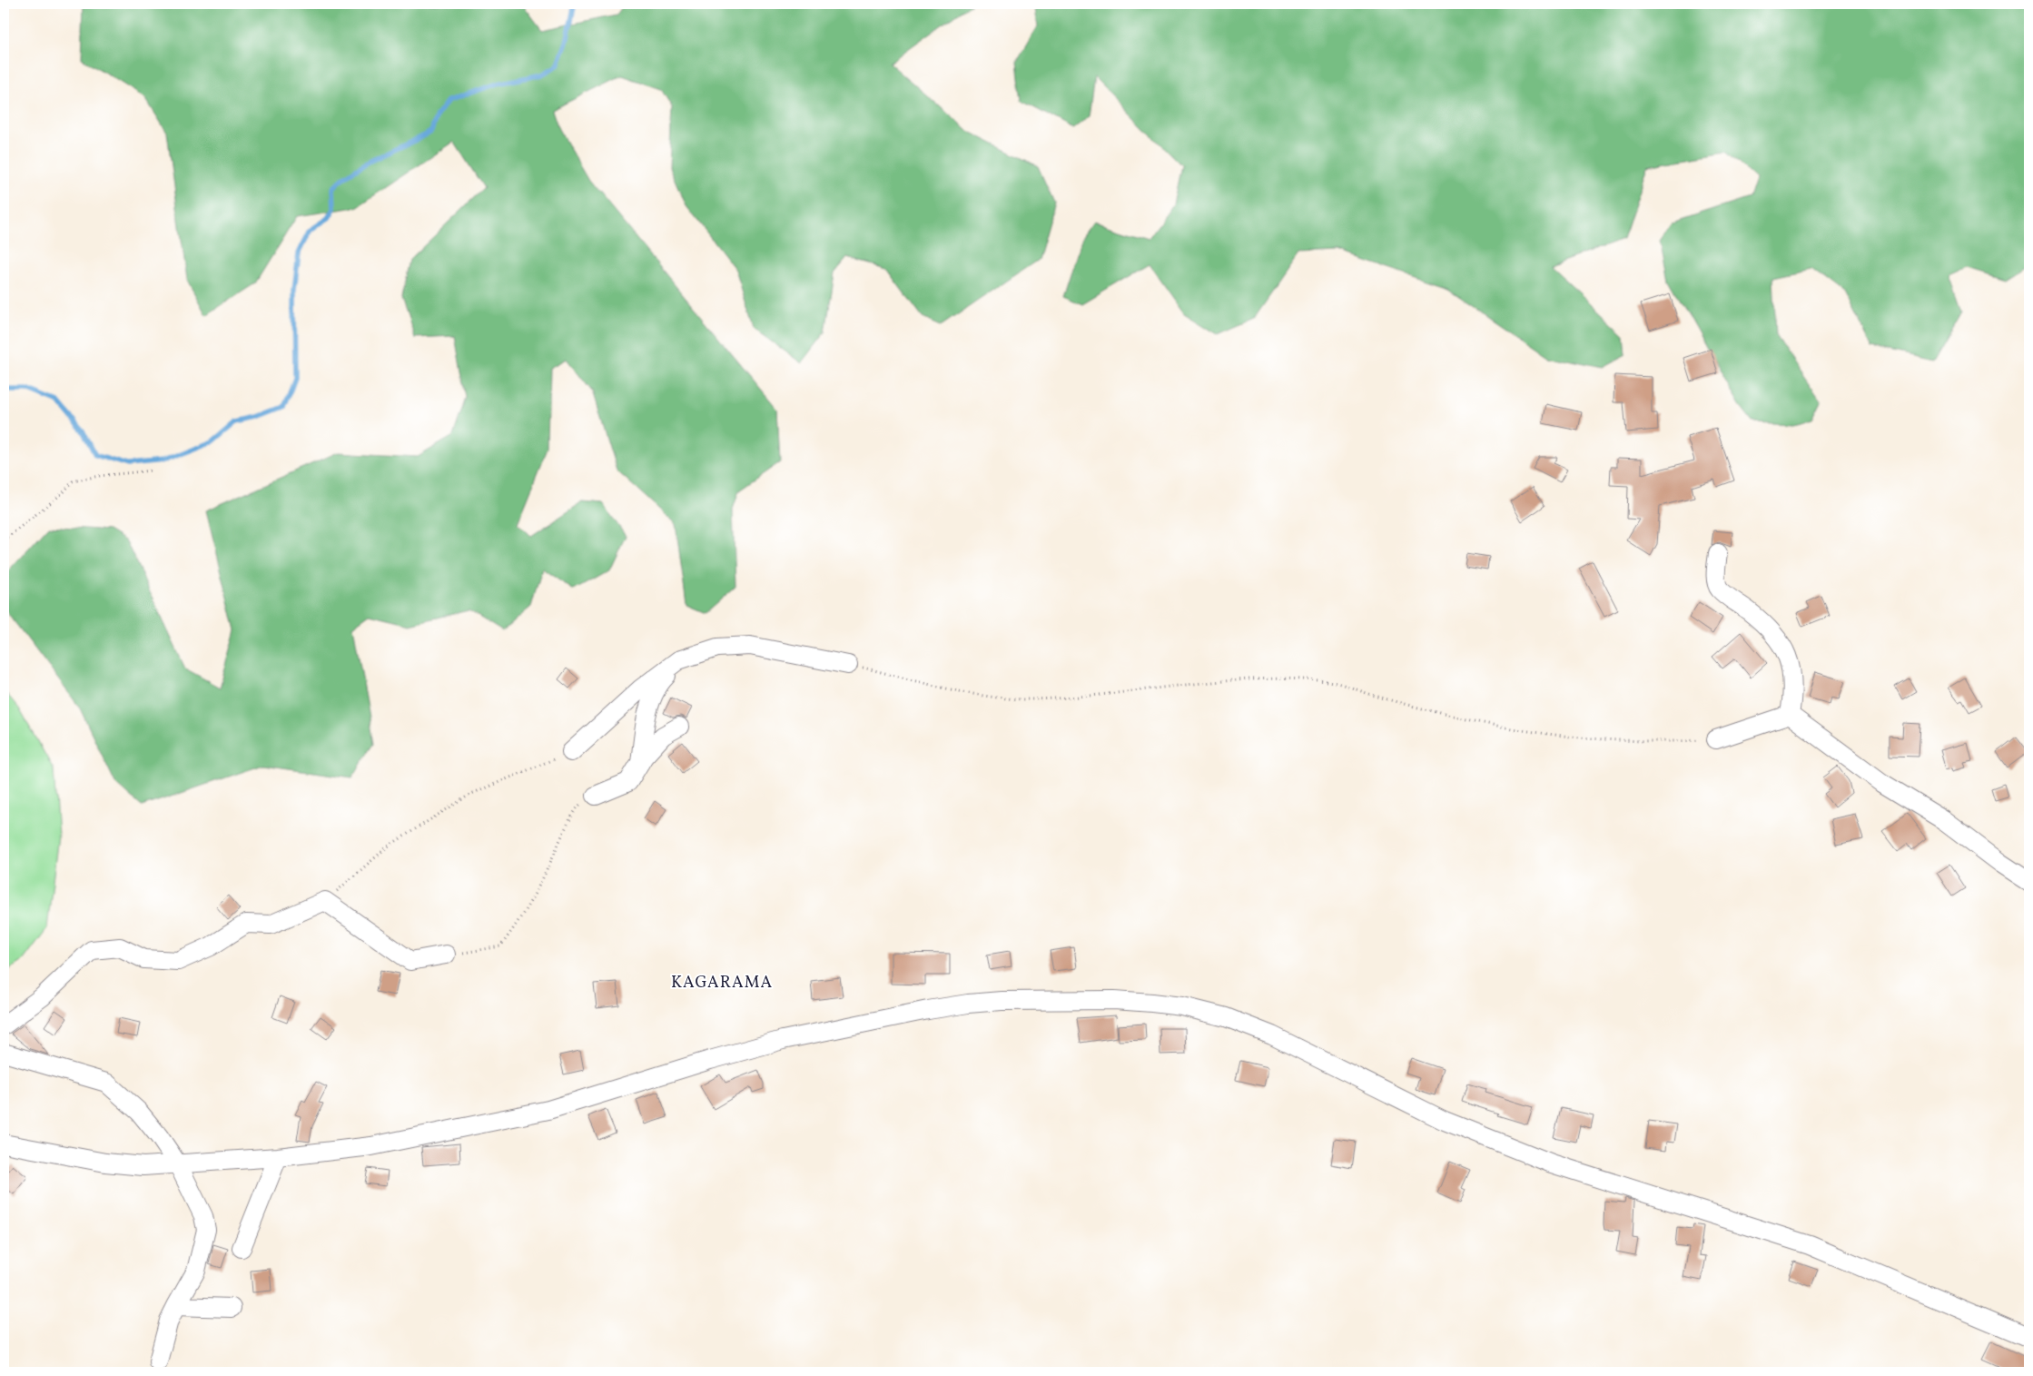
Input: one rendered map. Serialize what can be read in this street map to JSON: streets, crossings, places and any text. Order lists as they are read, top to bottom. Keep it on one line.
{"districts":["KAGARAMA"]}
